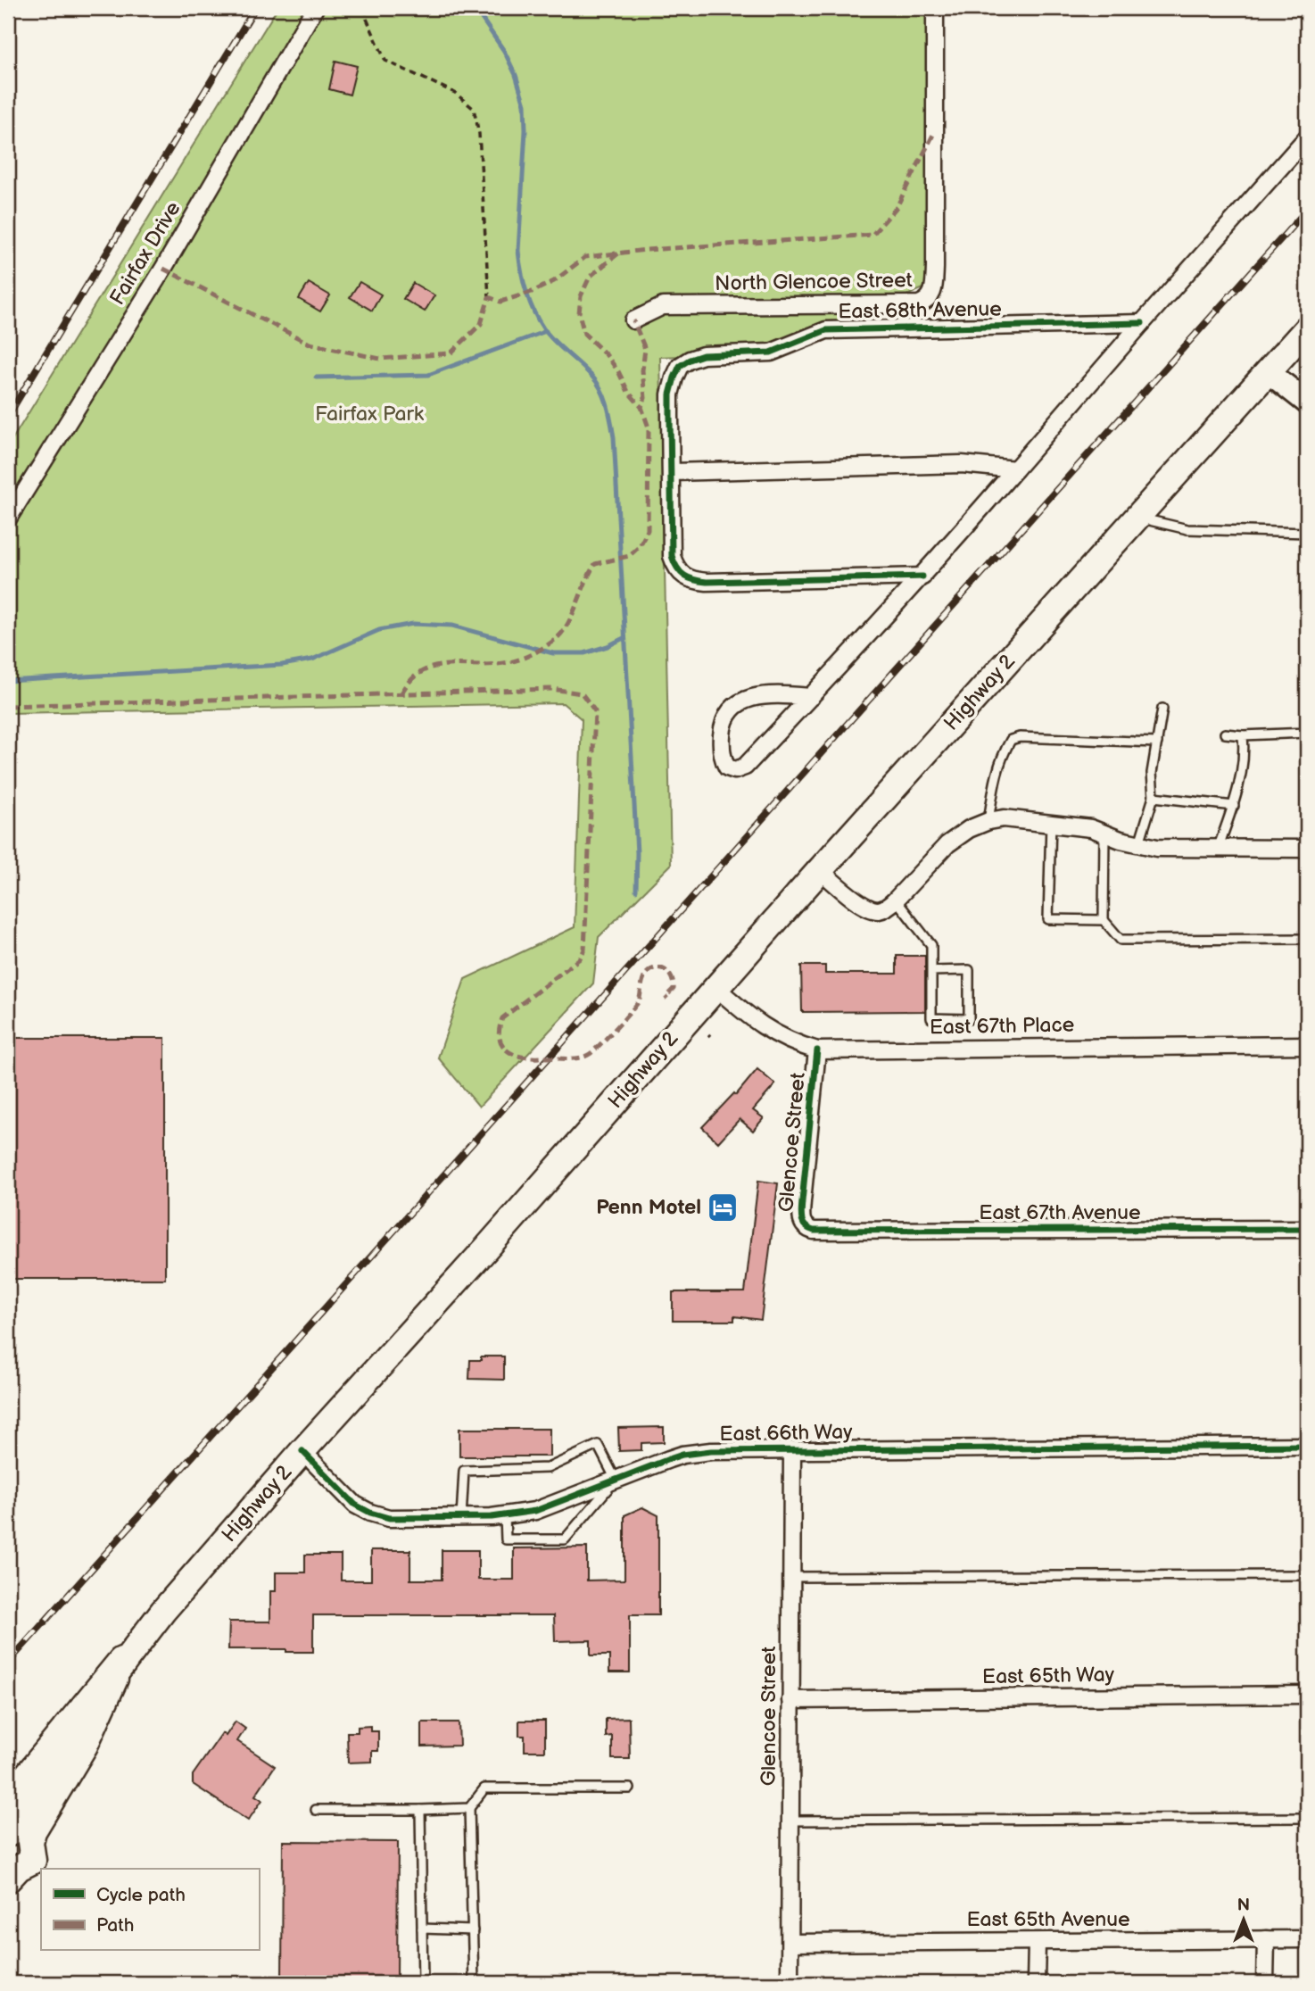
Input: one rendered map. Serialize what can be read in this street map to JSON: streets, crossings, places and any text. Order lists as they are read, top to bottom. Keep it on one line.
{"streets":{"main road":["Highway 2"],"street":["Fairfax Drive","North Glencoe Street","East 68th Avenue","East 67th Place","Glencoe Street","East 67th Avenue","East 66th Way","East 65th Way","East 65th Avenue"]},"crossings":[["Highway 2","East 67th Place"],["Highway 2","East 66th Way"],["East 67th Place","Glencoe Street"],["Glencoe Street","East 67th Avenue"],["Glencoe Street","East 66th Way"],["Glencoe Street","East 65th Way"],["Glencoe Street","East 65th Avenue"]],"parks":["Fairfax Park"],"places":{"hotel":["Penn Motel"]},"legend":["Cycle path","Path"],"north":"top"}
